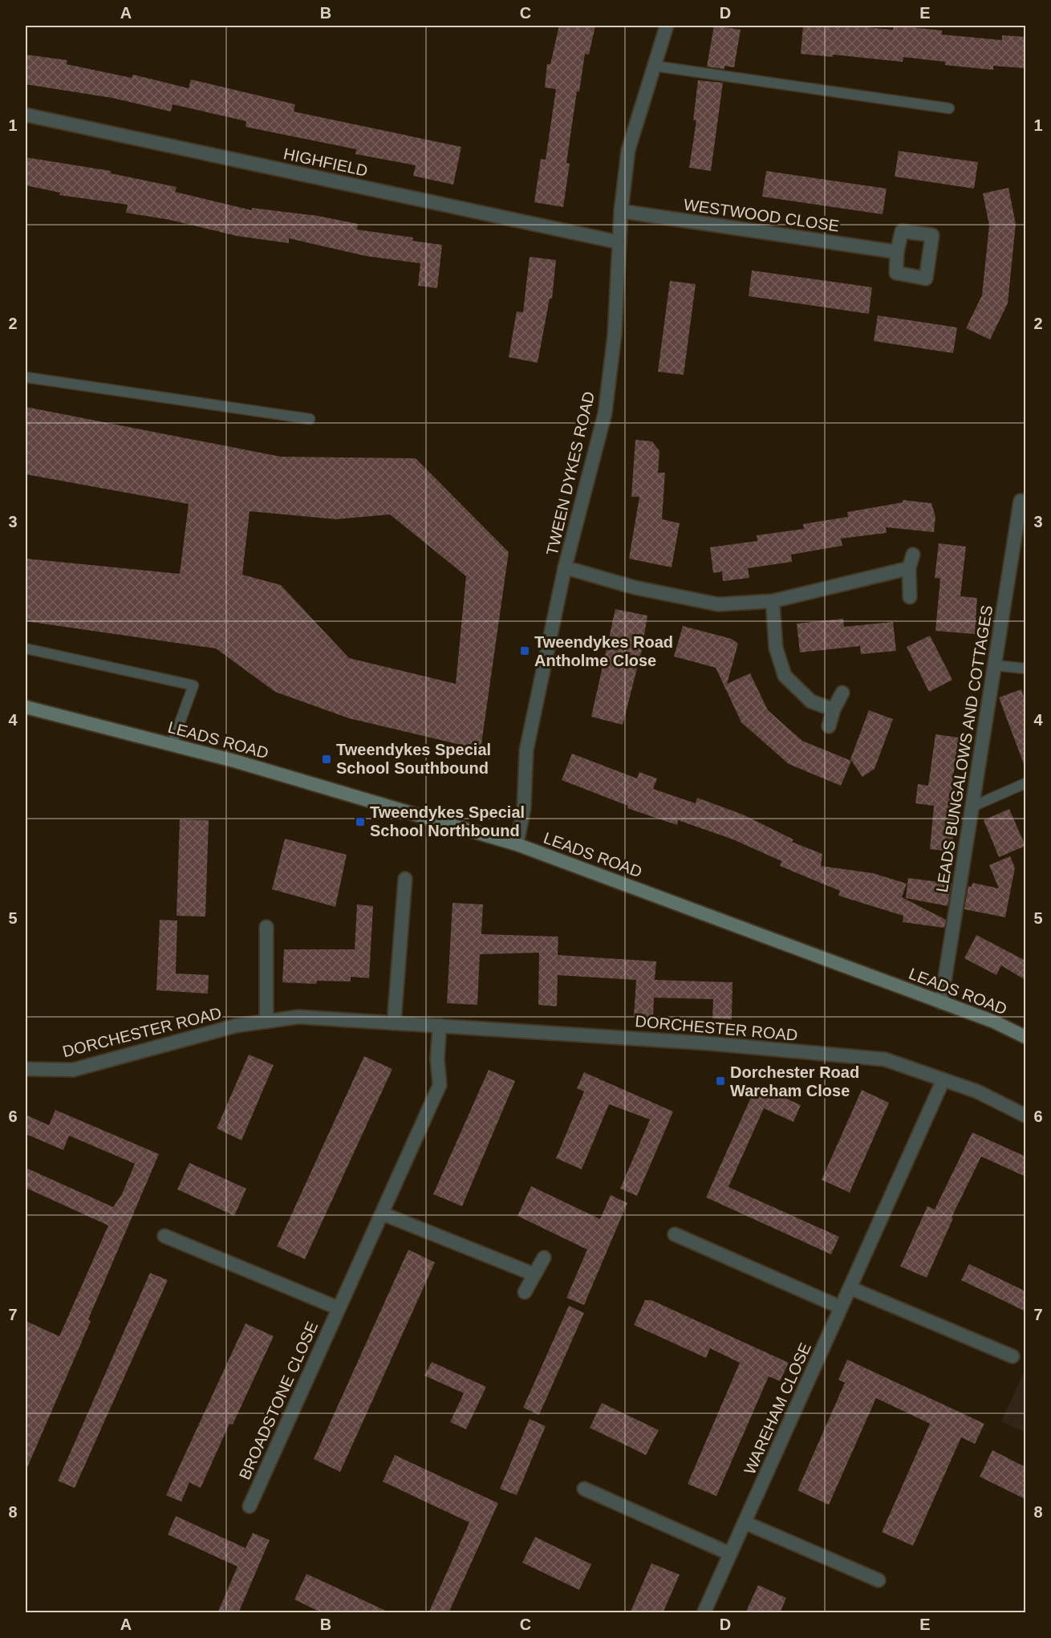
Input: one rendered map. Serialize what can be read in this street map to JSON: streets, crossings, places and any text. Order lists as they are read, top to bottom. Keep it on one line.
{"streets":{"main road":["LEADS ROAD"],"street":["HIGHFIELD","WESTWOOD CLOSE","TWEEN DYKES ROAD","LEADS BUNGALOWS AND COTTAGES","DORCHESTER ROAD","BROADSTONE CLOSE","WAREHAM CLOSE"]},"crossings":[["HIGHFIELD","TWEEN DYKES ROAD"],["WESTWOOD CLOSE","TWEEN DYKES ROAD"],["TWEEN DYKES ROAD","LEADS ROAD"],["LEADS ROAD","LEADS BUNGALOWS AND COTTAGES"],["DORCHESTER ROAD","BROADSTONE CLOSE"],["DORCHESTER ROAD","WAREHAM CLOSE"]],"places":{"transit":["Tweendykes Road Antholme Close","Tweendykes Special School Southbound","Tweendykes Special School Northbound","Dorchester Road Wareham Close"]},"grid":{"columns":["A","B","C","D","E"],"rows":["1","2","3","4","5","6","7","8"]}}
